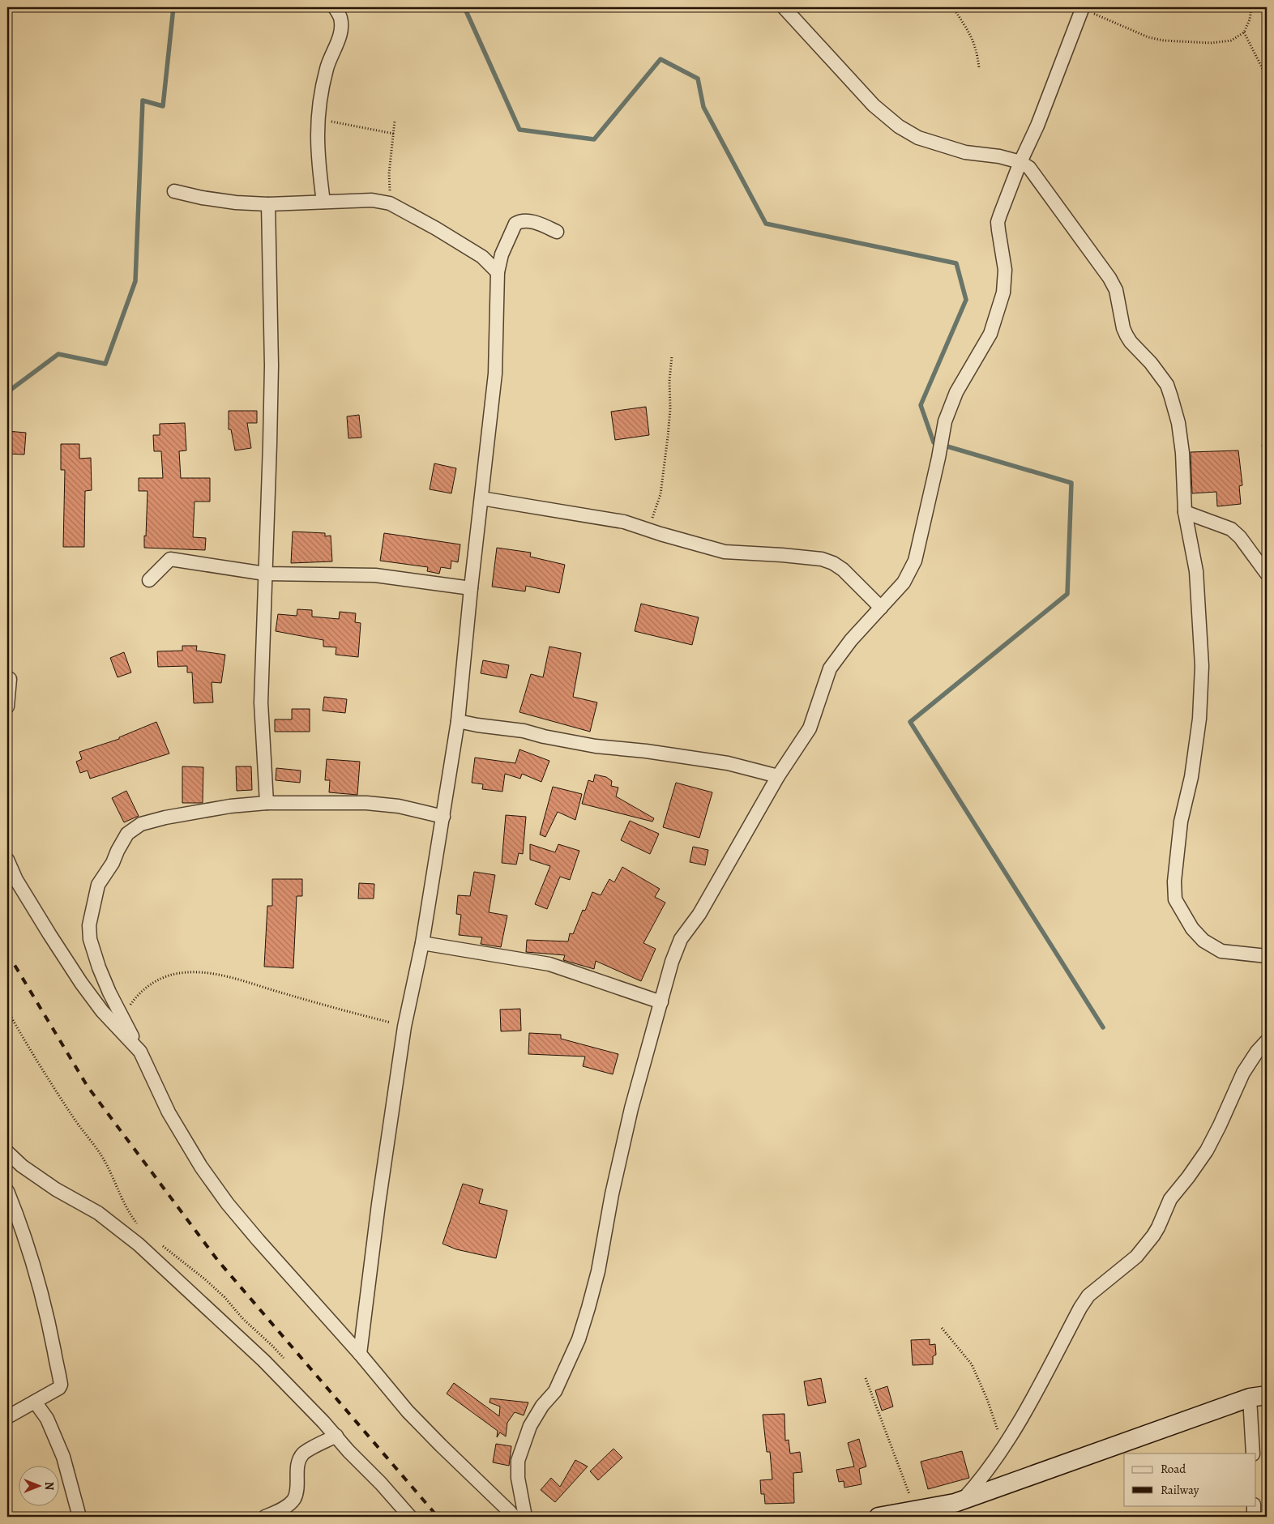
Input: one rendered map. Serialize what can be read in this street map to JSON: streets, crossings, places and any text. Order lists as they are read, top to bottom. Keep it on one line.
{"legend":["Road","Railway"],"north":"right"}
